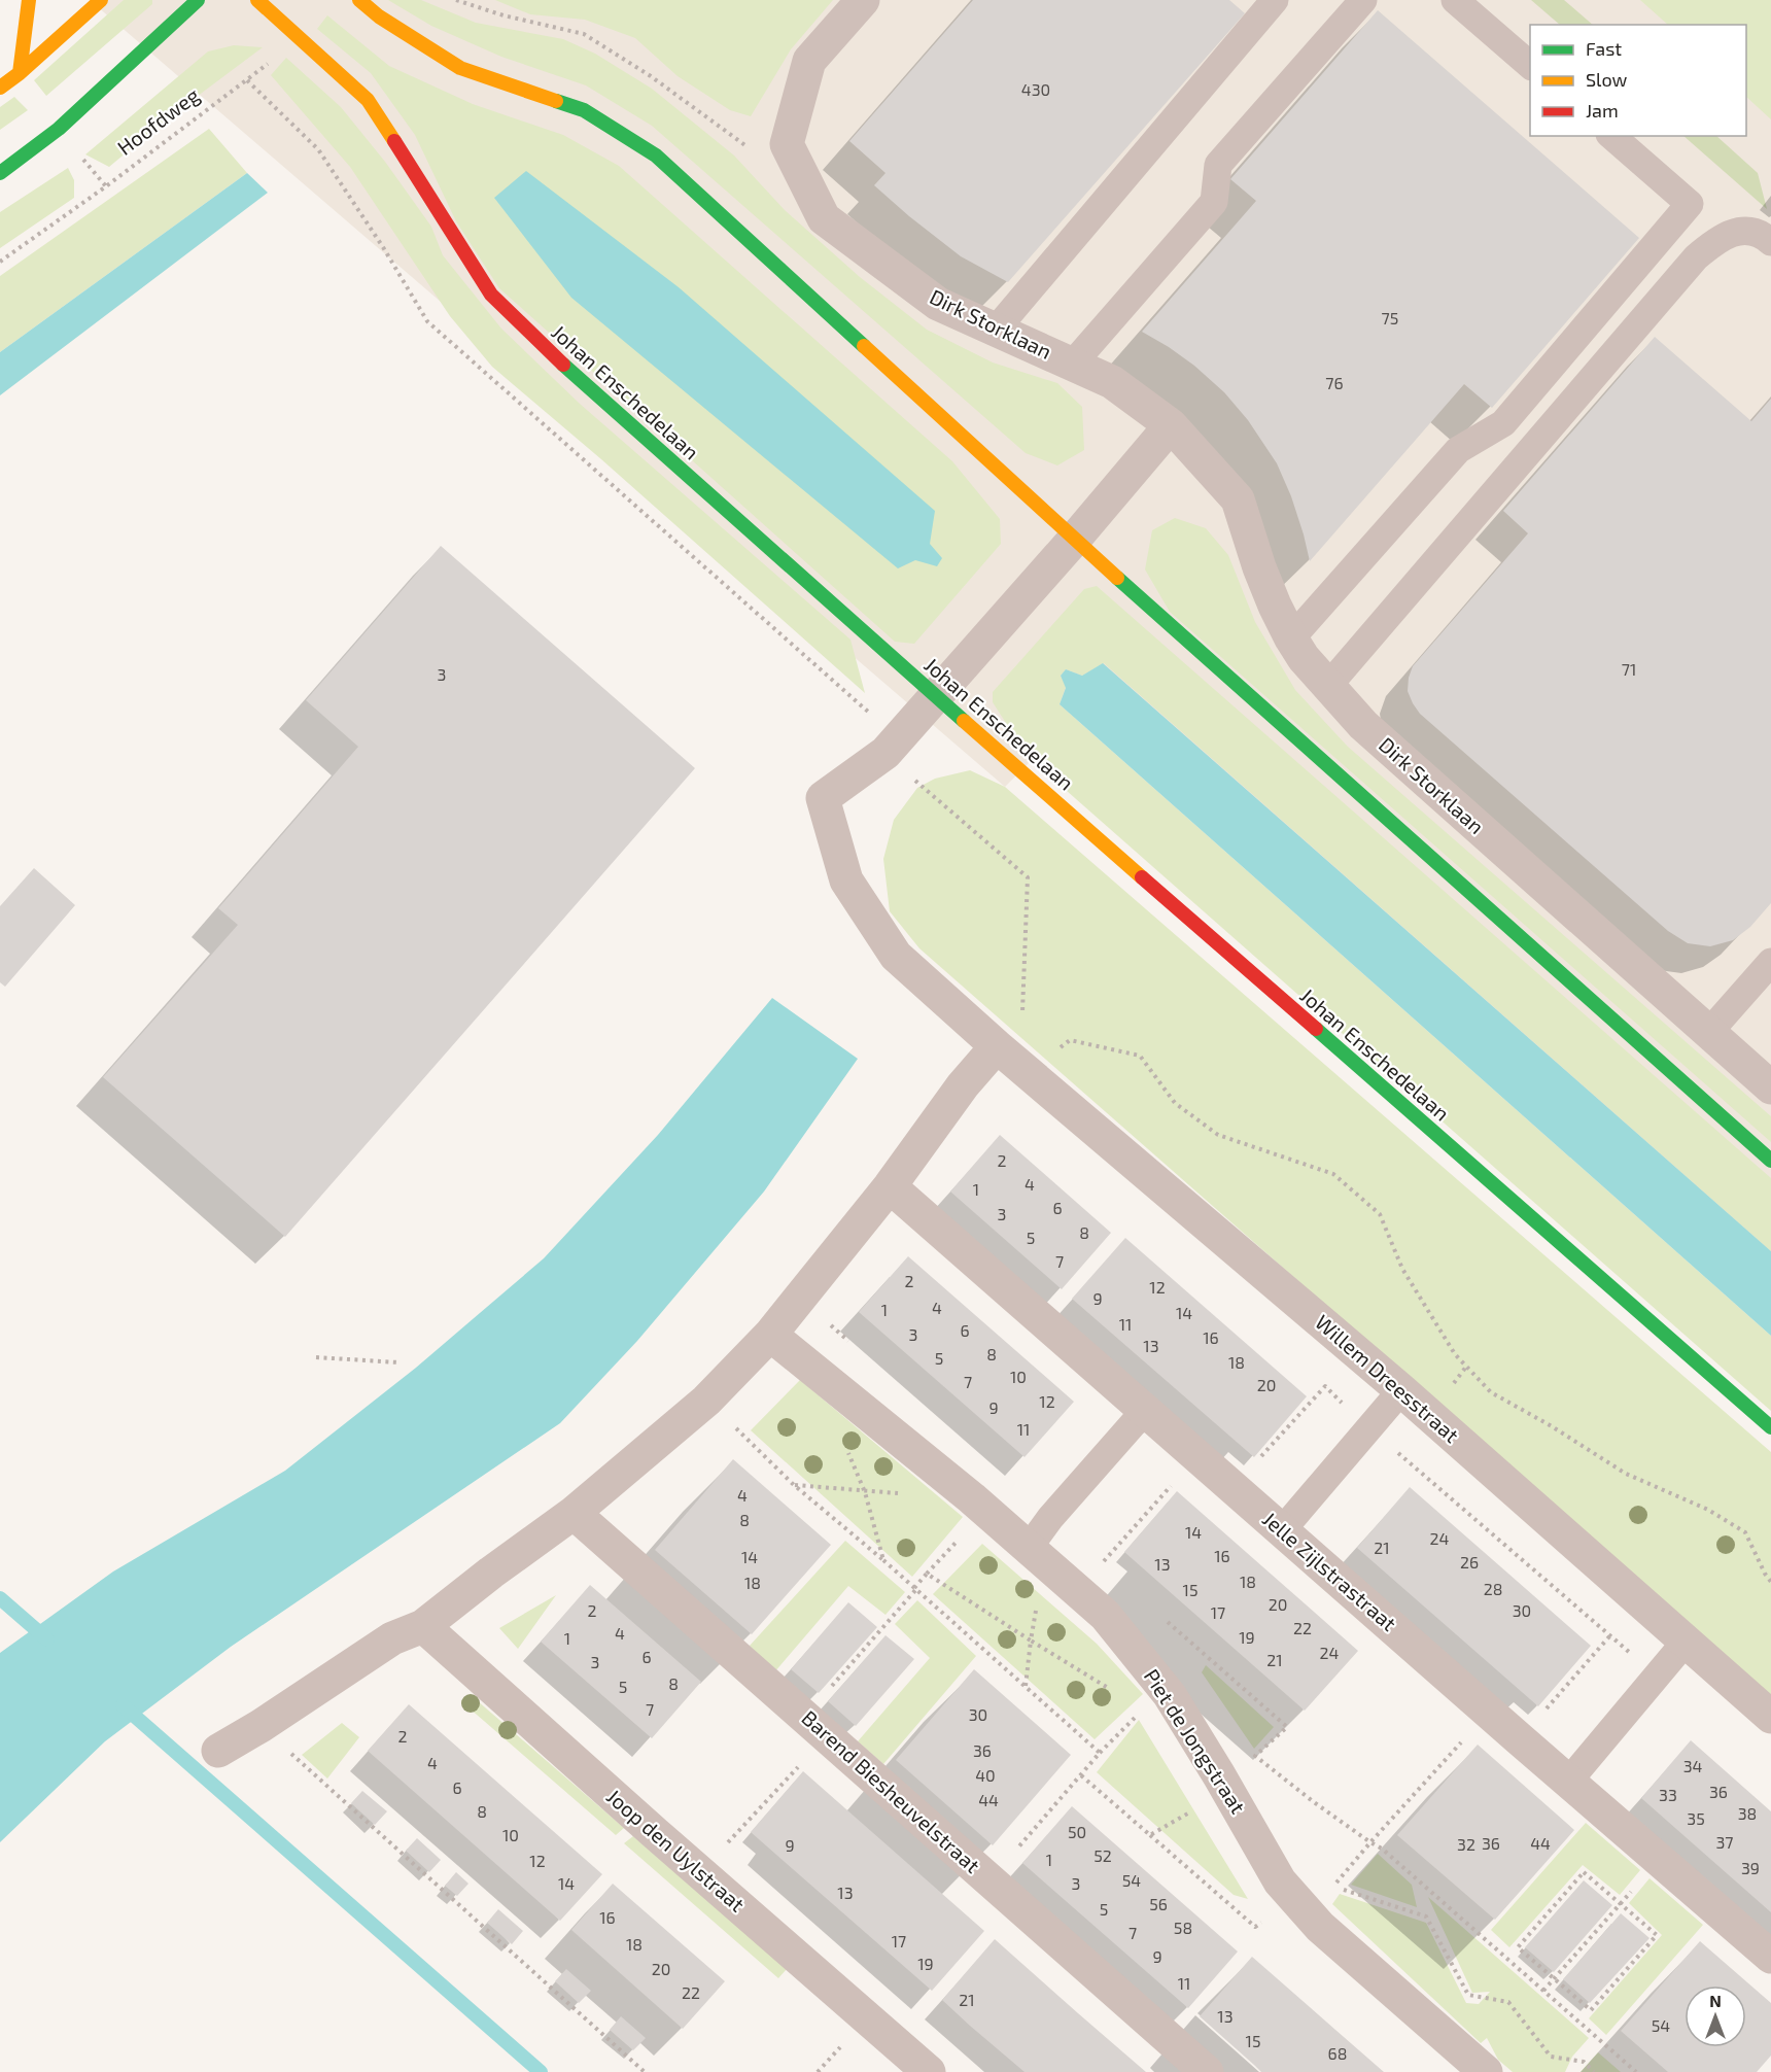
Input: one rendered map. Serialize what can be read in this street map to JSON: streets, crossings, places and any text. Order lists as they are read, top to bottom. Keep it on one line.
{"streets":{"street":["Dirk Storklaan","Johan Enschedelaan","Willem Dreesstraat","Jelle Zijlstrastraat","Piet de Jongstraat","Barend Biesheuvelstraat","Joop den Uylstraat"],"path":["Hoofdweg"]},"crossings":[["Hoofdweg","Johan Enschedelaan"]],"house_numbers":["430","75","76","71","3","2","4","1","6","3","8","5","7","2","12","9","4","1","14","11","6","3","16","13","8","5","18","10","7","20","12","9","11","4","8","14","24","21","16","14","26","13","18","18","28","15","20","2","30","17","22","4","19","1","24","6","21","3","8","5","7","30","2","36","4","34","40","6","36","33","44","8","38","35","50","10","37","36","44","32","9","52","1","12","39","54","14","3","13","56","5","16","58","7","17","18","9","19","20","11","22","21","13","54","15","68"],"legend":["Fast","Slow","Jam"],"north":"top"}
